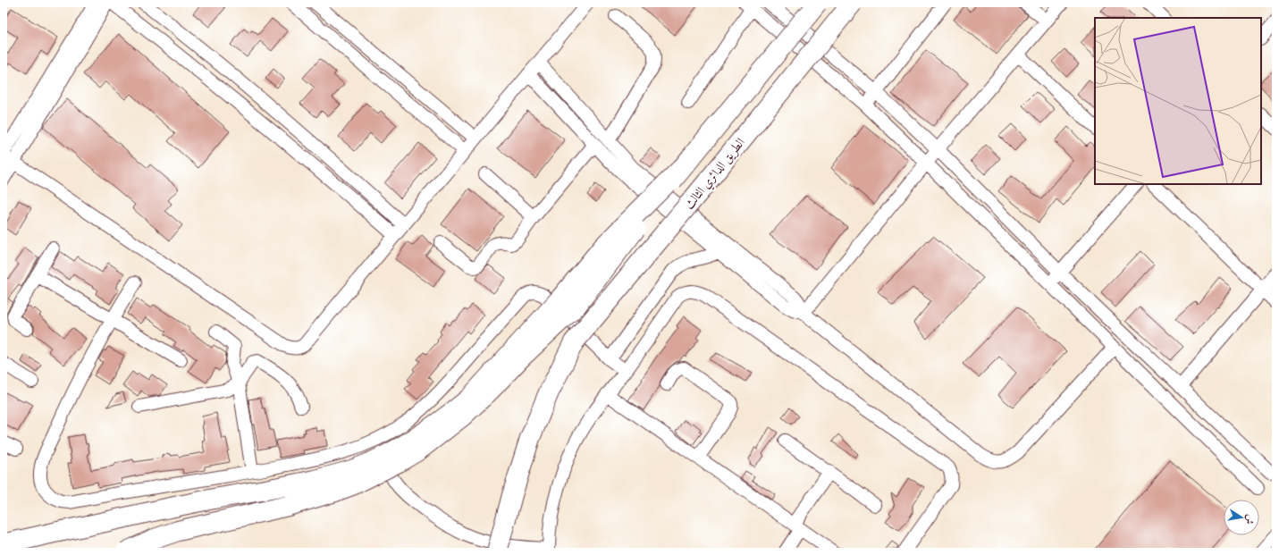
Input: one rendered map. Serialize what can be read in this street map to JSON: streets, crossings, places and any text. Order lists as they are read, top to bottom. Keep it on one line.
{"streets":{"highway":["الطريق الدائري الثالث"]},"north":"right"}
